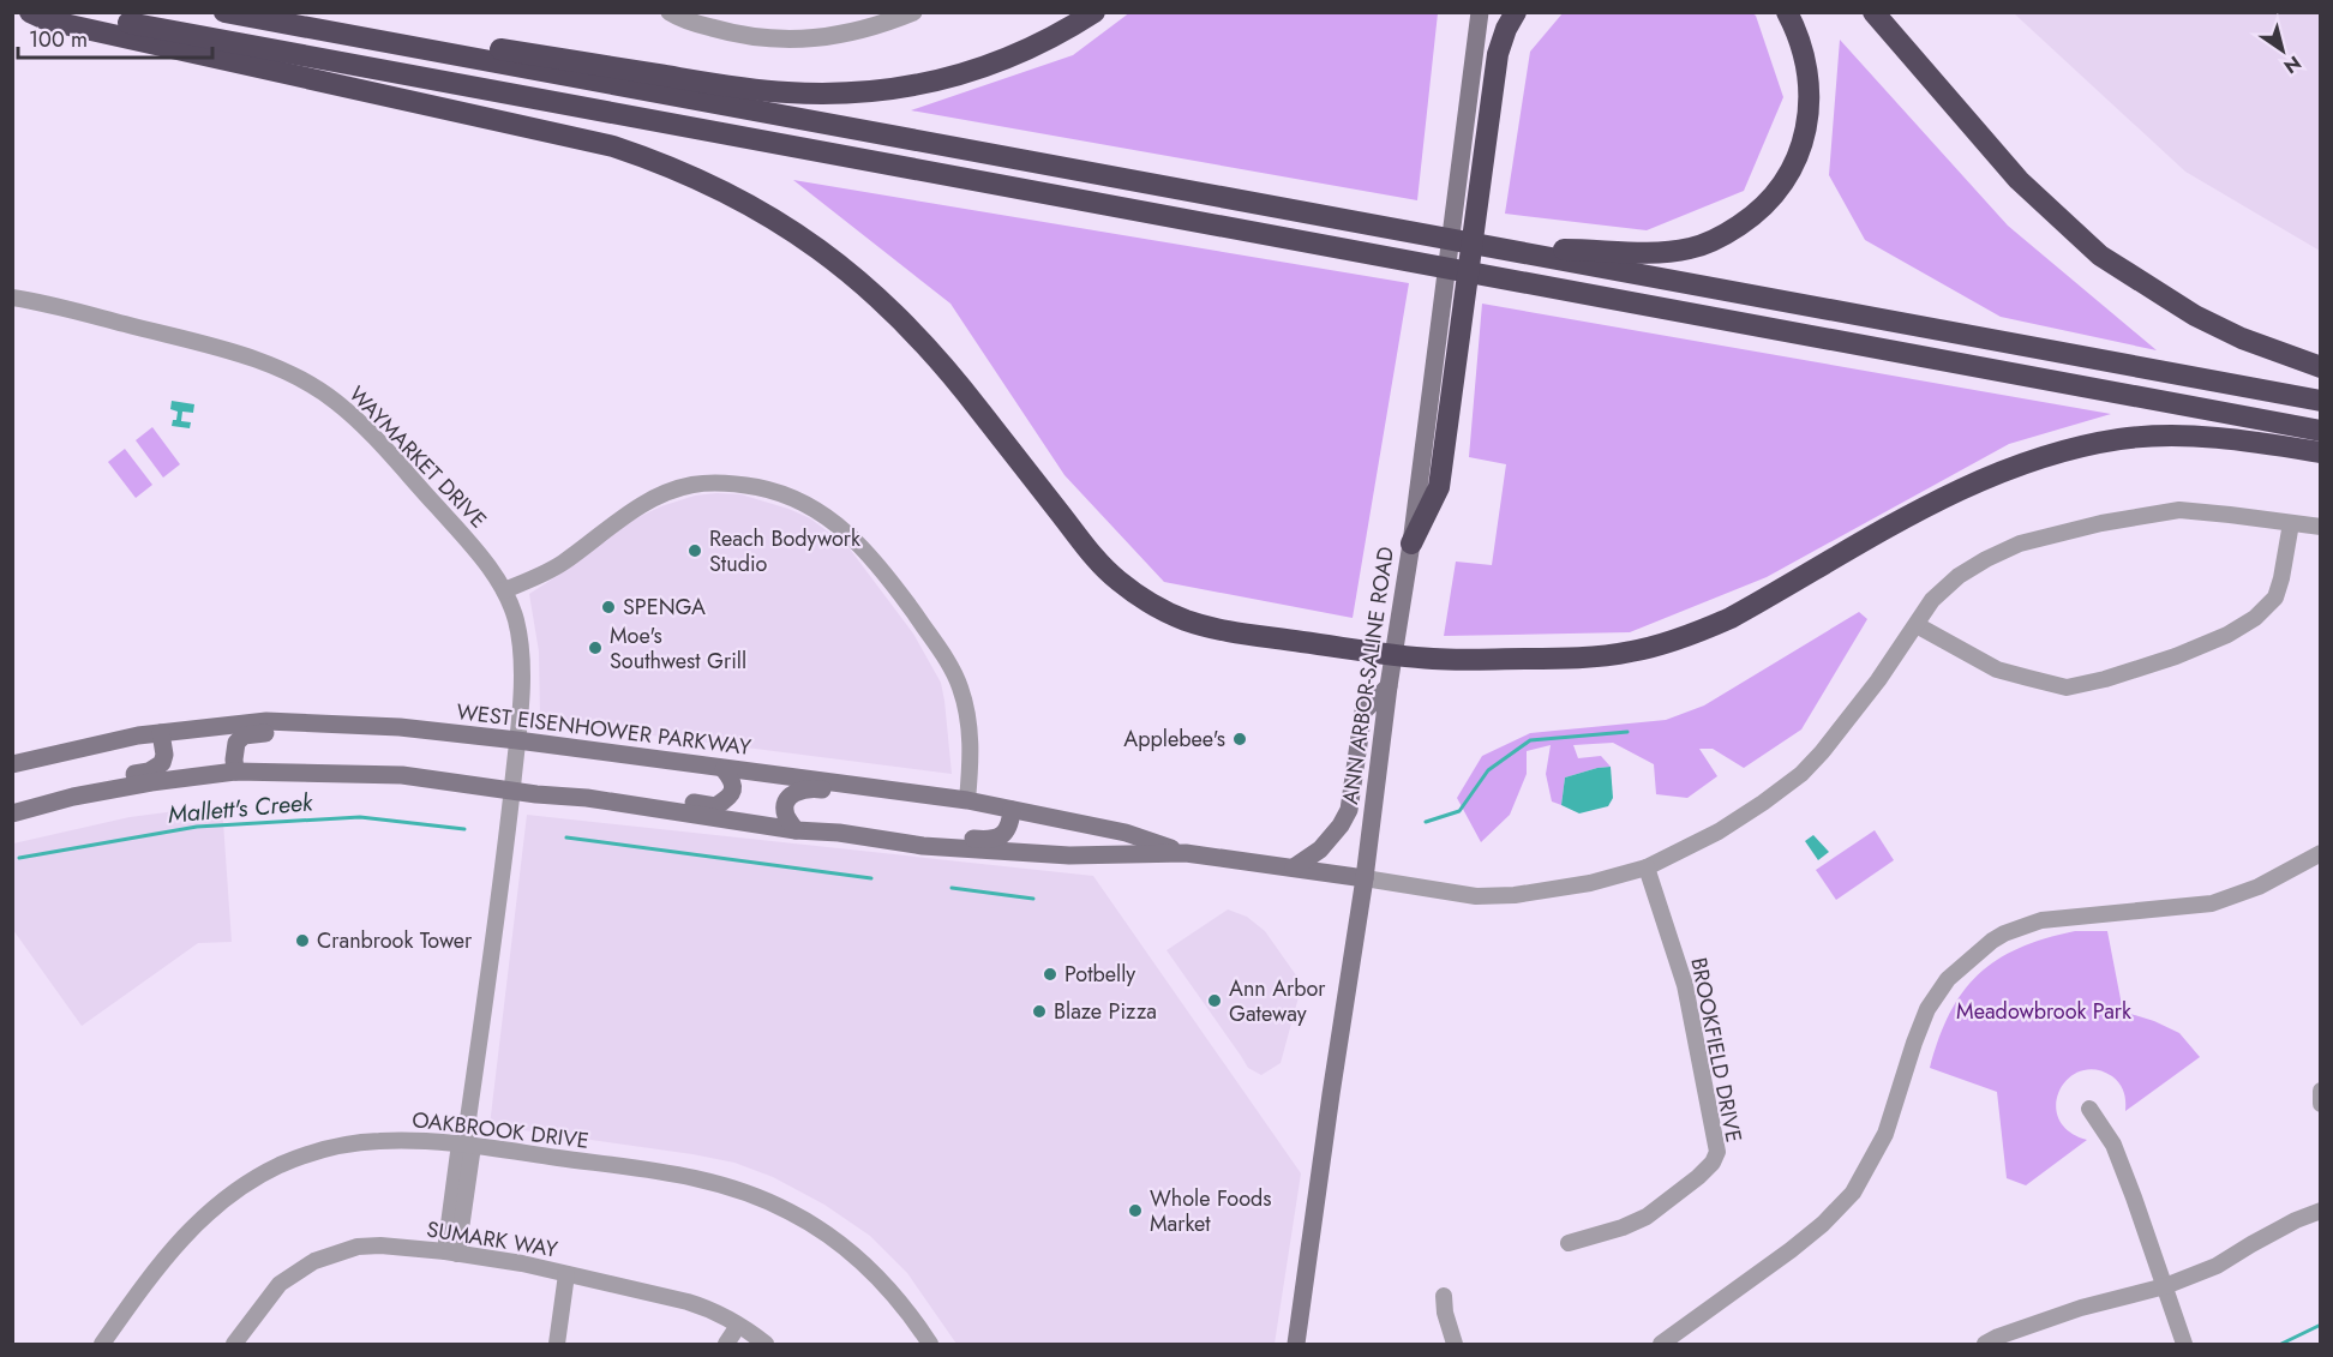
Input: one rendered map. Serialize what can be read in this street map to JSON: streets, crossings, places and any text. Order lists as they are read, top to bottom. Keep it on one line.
{"streets":{"main road":["ANN ARBOR-SALINE ROAD","WEST EISENHOWER PARKWAY"],"street":["WAYMARKET DRIVE","BROOKFIELD DRIVE","OAKBROOK DRIVE","SUMARK WAY"]},"crossings":[["WAYMARKET DRIVE","WEST EISENHOWER PARKWAY"],["WAYMARKET DRIVE","OAKBROOK DRIVE"],["WAYMARKET DRIVE","SUMARK WAY"],["ANN ARBOR-SALINE ROAD","WEST EISENHOWER PARKWAY"]],"water":["Mallett's Creek"],"parks":["Meadowbrook Park"],"places":["Reach Bodywork Studio","SPENGA","Moe's Southwest Grill","Applebee's","Cranbrook Tower","Potbelly","Ann Arbor Gateway","Blaze Pizza","Whole Foods Market"],"scale_bar":"100 m","north":"bottom right"}
